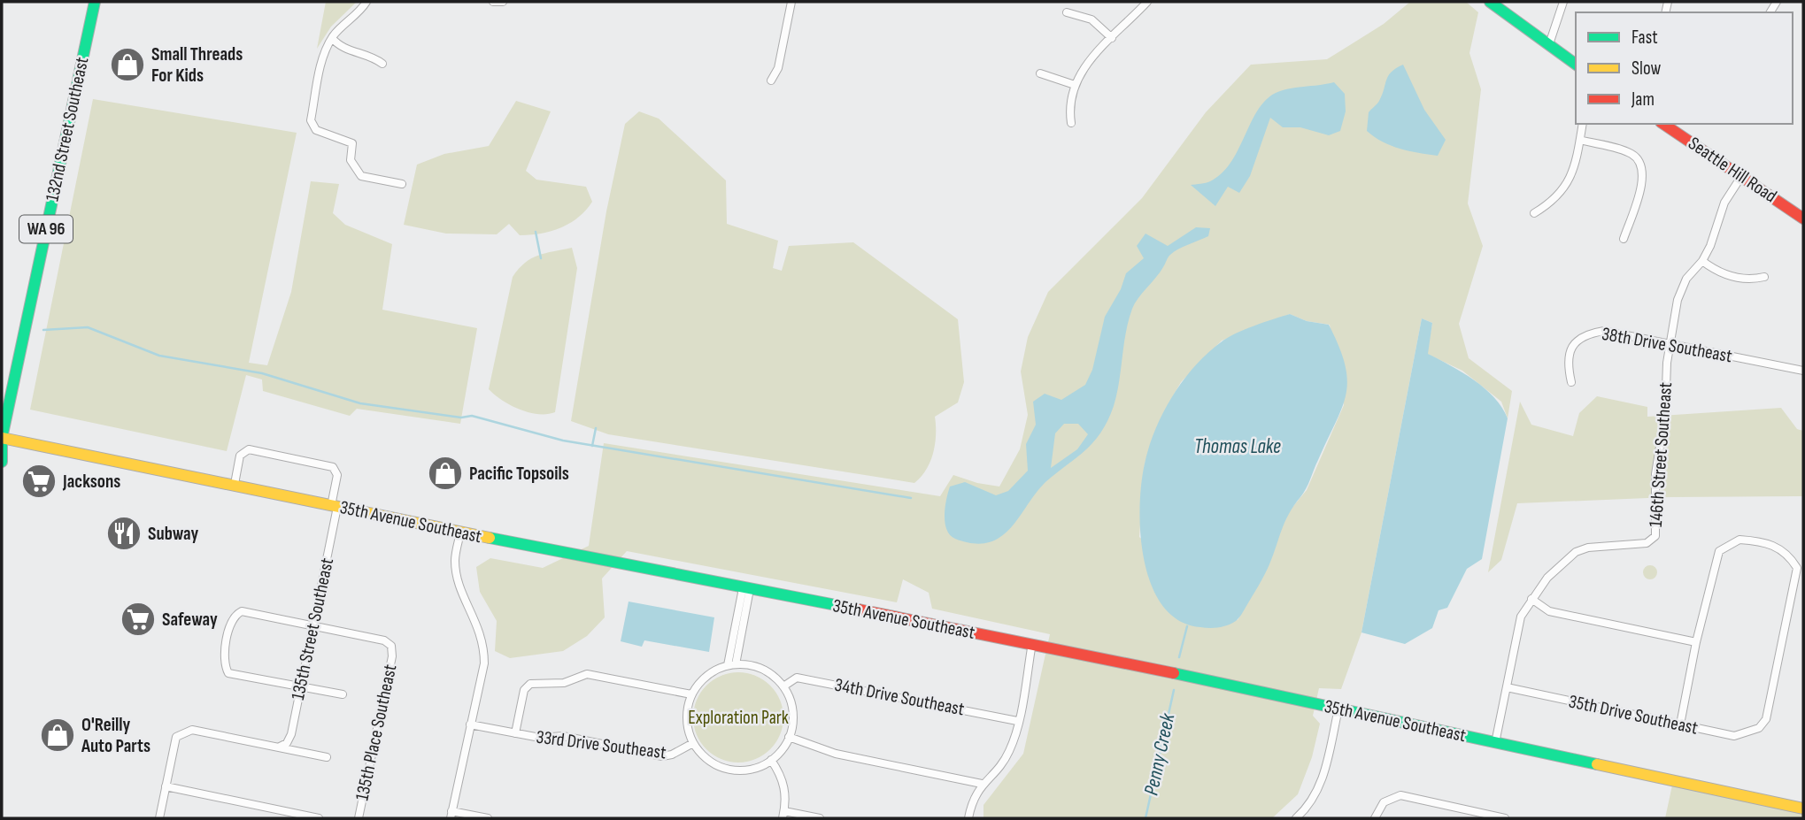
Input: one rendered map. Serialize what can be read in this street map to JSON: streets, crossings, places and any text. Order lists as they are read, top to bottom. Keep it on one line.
{"streets":{"street":["132nd Street Southeast","Seattle Hill Road","WA 96","38th Drive Southeast","146th Street Southeast","35th Avenue Southeast","135th Street Southeast","34th Drive Southeast","35th Drive Southeast","135th Place Southeast","33rd Drive Southeast"]},"crossings":[["132nd Street Southeast","35th Avenue Southeast"],["Seattle Hill Road","146th Street Southeast"],["38th Drive Southeast","146th Street Southeast"],["146th Street Southeast","35th Avenue Southeast"],["146th Street Southeast","35th Drive Southeast"],["35th Avenue Southeast","135th Street Southeast"],["135th Street Southeast","135th Place Southeast"],["34th Drive Southeast","33rd Drive Southeast"]],"water":["Thomas Lake","Penny Creek"],"parks":["Exploration Park"],"places":{"shop":["Small Threads For Kids","Pacific Topsoils","O'Reilly Auto Parts"],"supermarket":["Jacksons","Safeway"],"restaurant":["Subway"]},"legend":["Fast","Slow","Jam"]}
